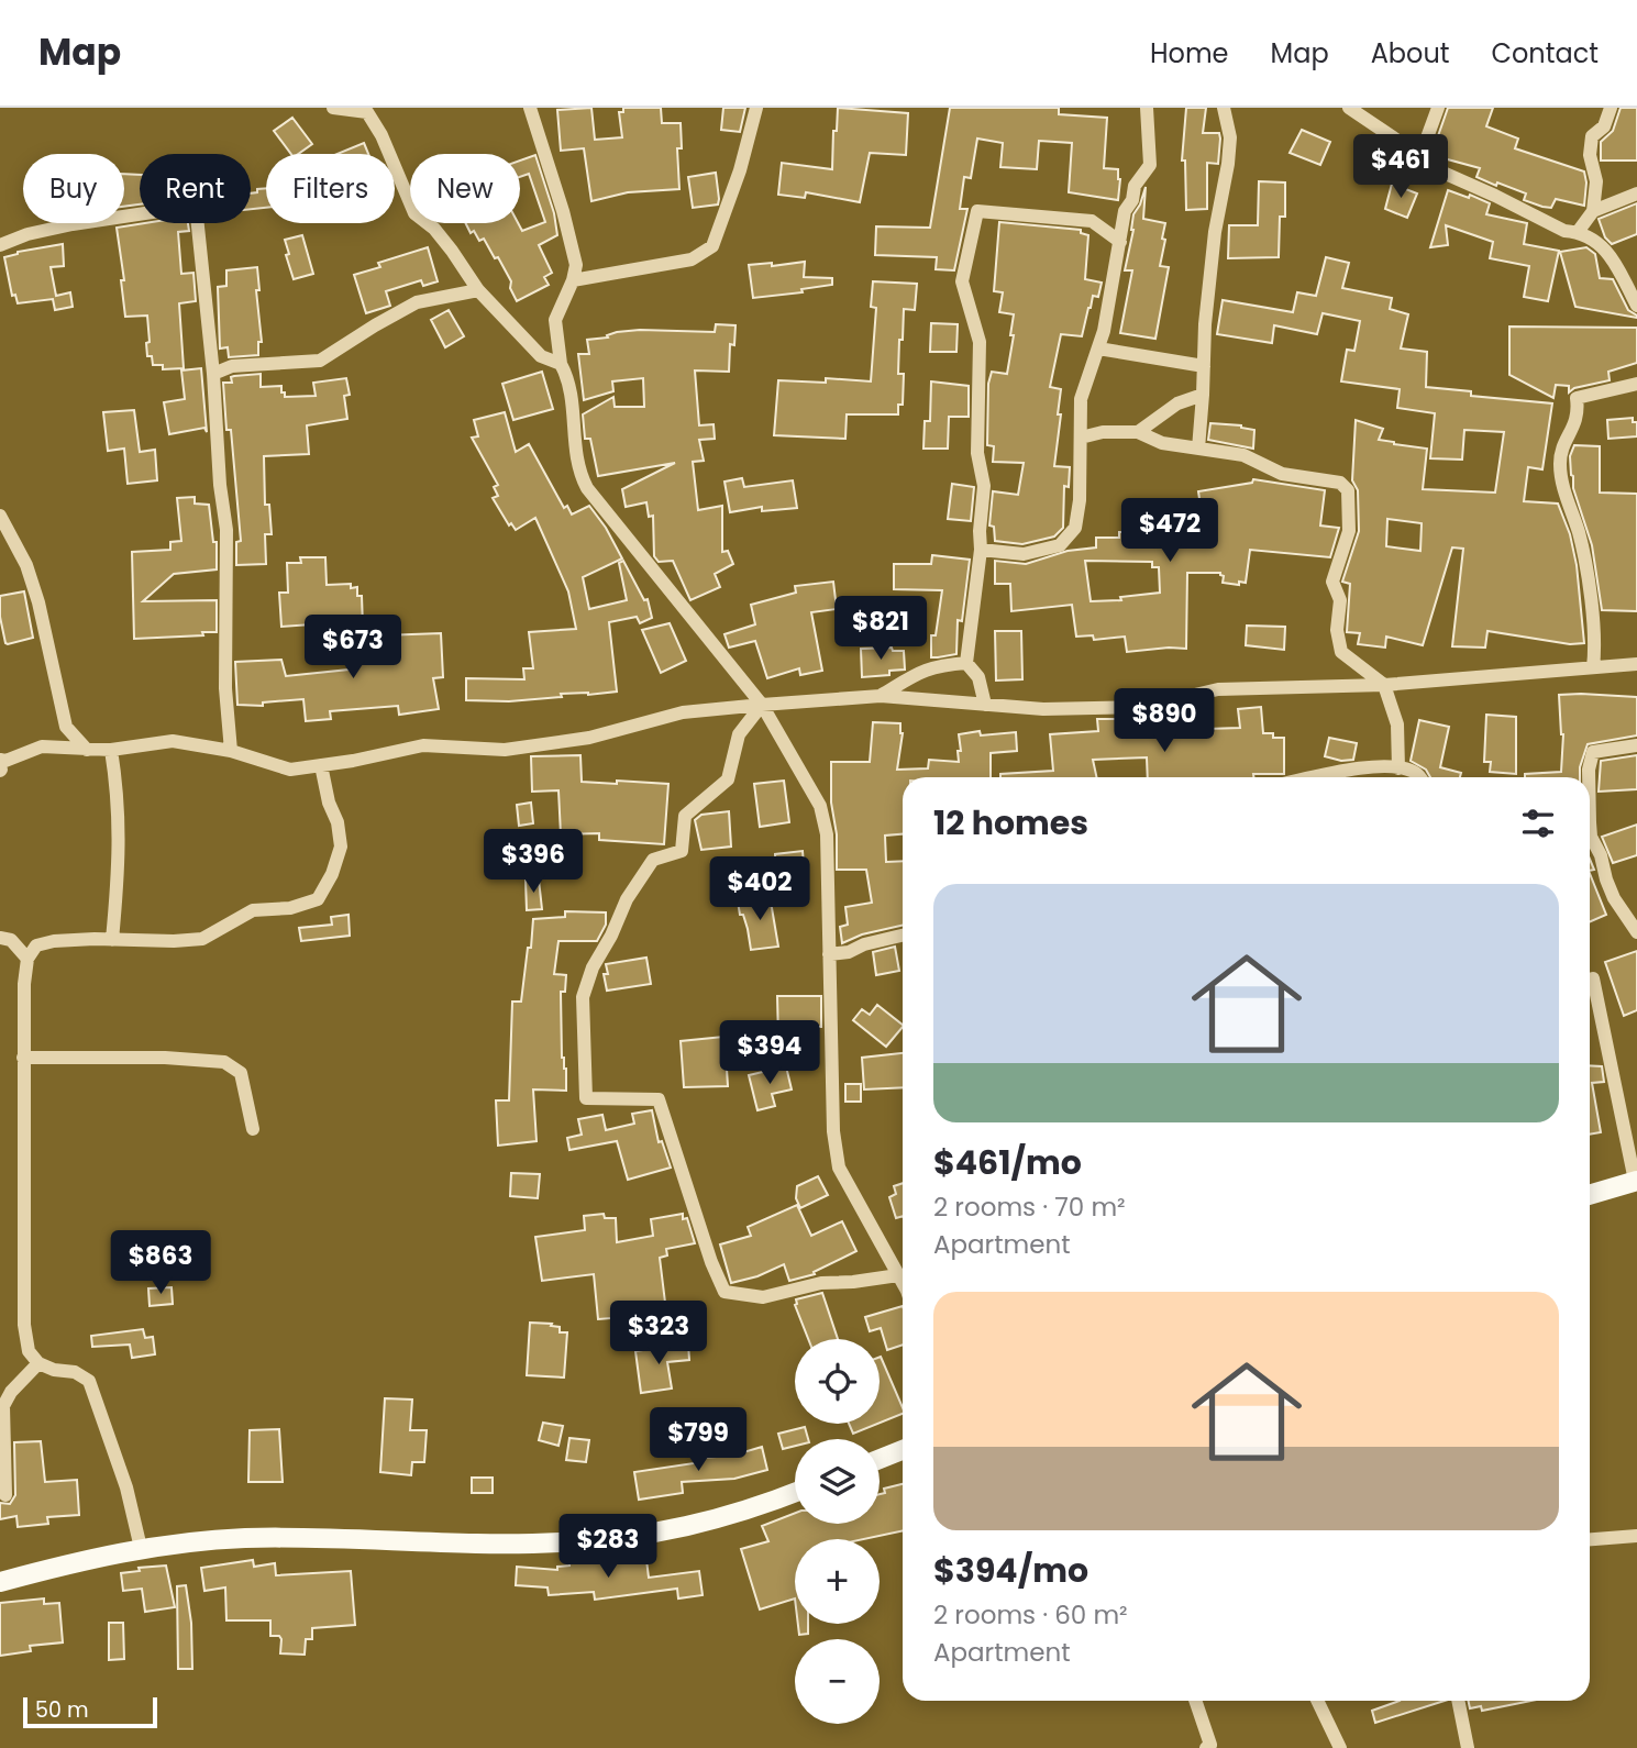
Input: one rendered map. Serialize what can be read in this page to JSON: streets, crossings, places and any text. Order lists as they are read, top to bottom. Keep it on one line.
{"scale_bar":"50 m","page":{"header":"Map","nav":["Home","Map","About","Contact"],"price":["$461","$472","$821","$673","$890","$396","$402","$394","$863","$323","$799","$283"],"chip":["Buy","Rent","Filters","New"],"heading":"12 homes","list":[{"name":"$461/mo","note":"2 rooms · 70 m² · Apartment"},{"name":"$394/mo","note":"2 rooms · 60 m² · Apartment"}],"map_buttons":["+","−"],"scale":"50 m"}}
